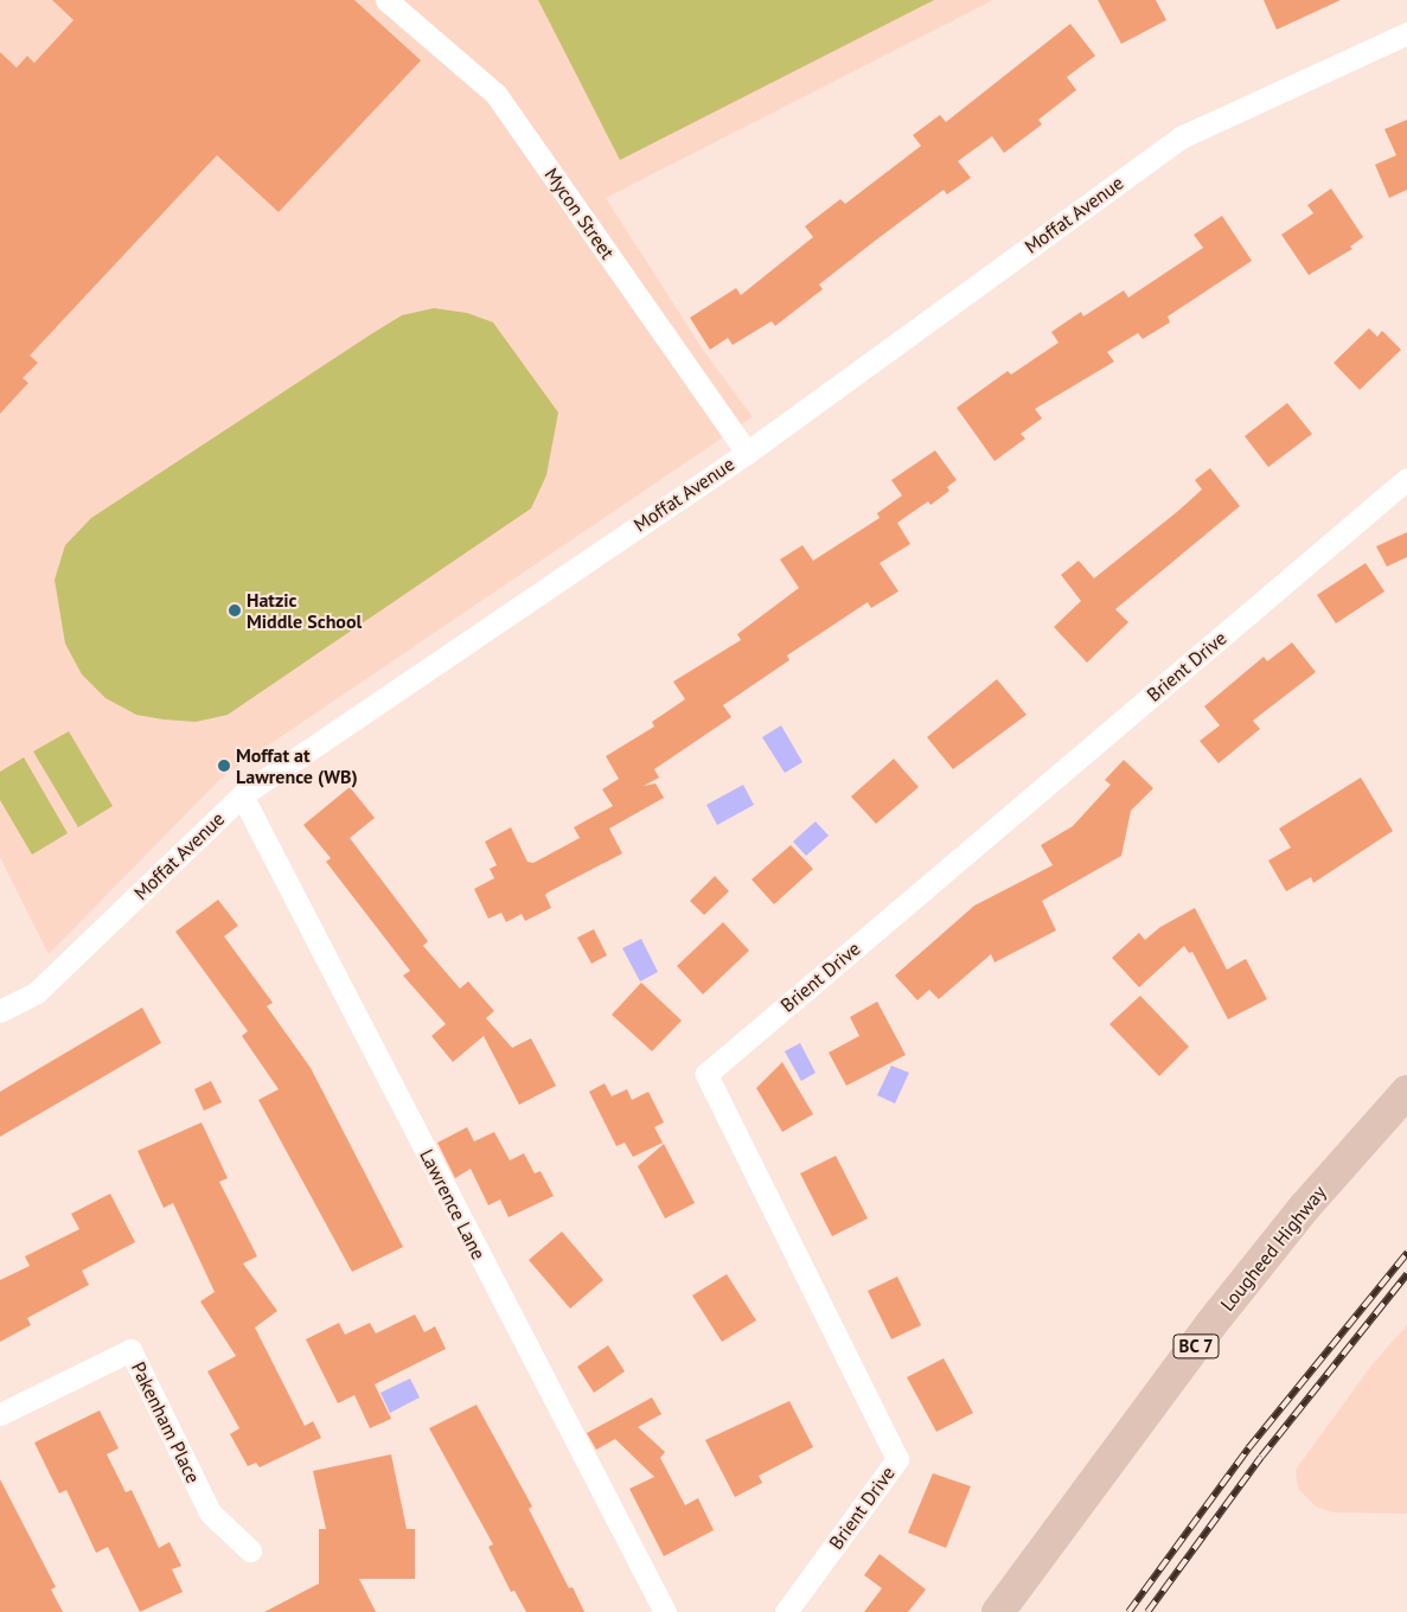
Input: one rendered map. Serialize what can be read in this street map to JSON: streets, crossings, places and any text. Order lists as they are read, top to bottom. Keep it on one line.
{"streets":{"main road":["Lougheed Highway","BC 7"],"street":["Mycon Street","Moffat Avenue","Brient Drive","Lawrence Lane","Pakenham Place"]},"crossings":[["Mycon Street","Moffat Avenue"],["Moffat Avenue","Lawrence Lane"]],"places":["Hatzic Middle School","Moffat at Lawrence (WB)"]}
